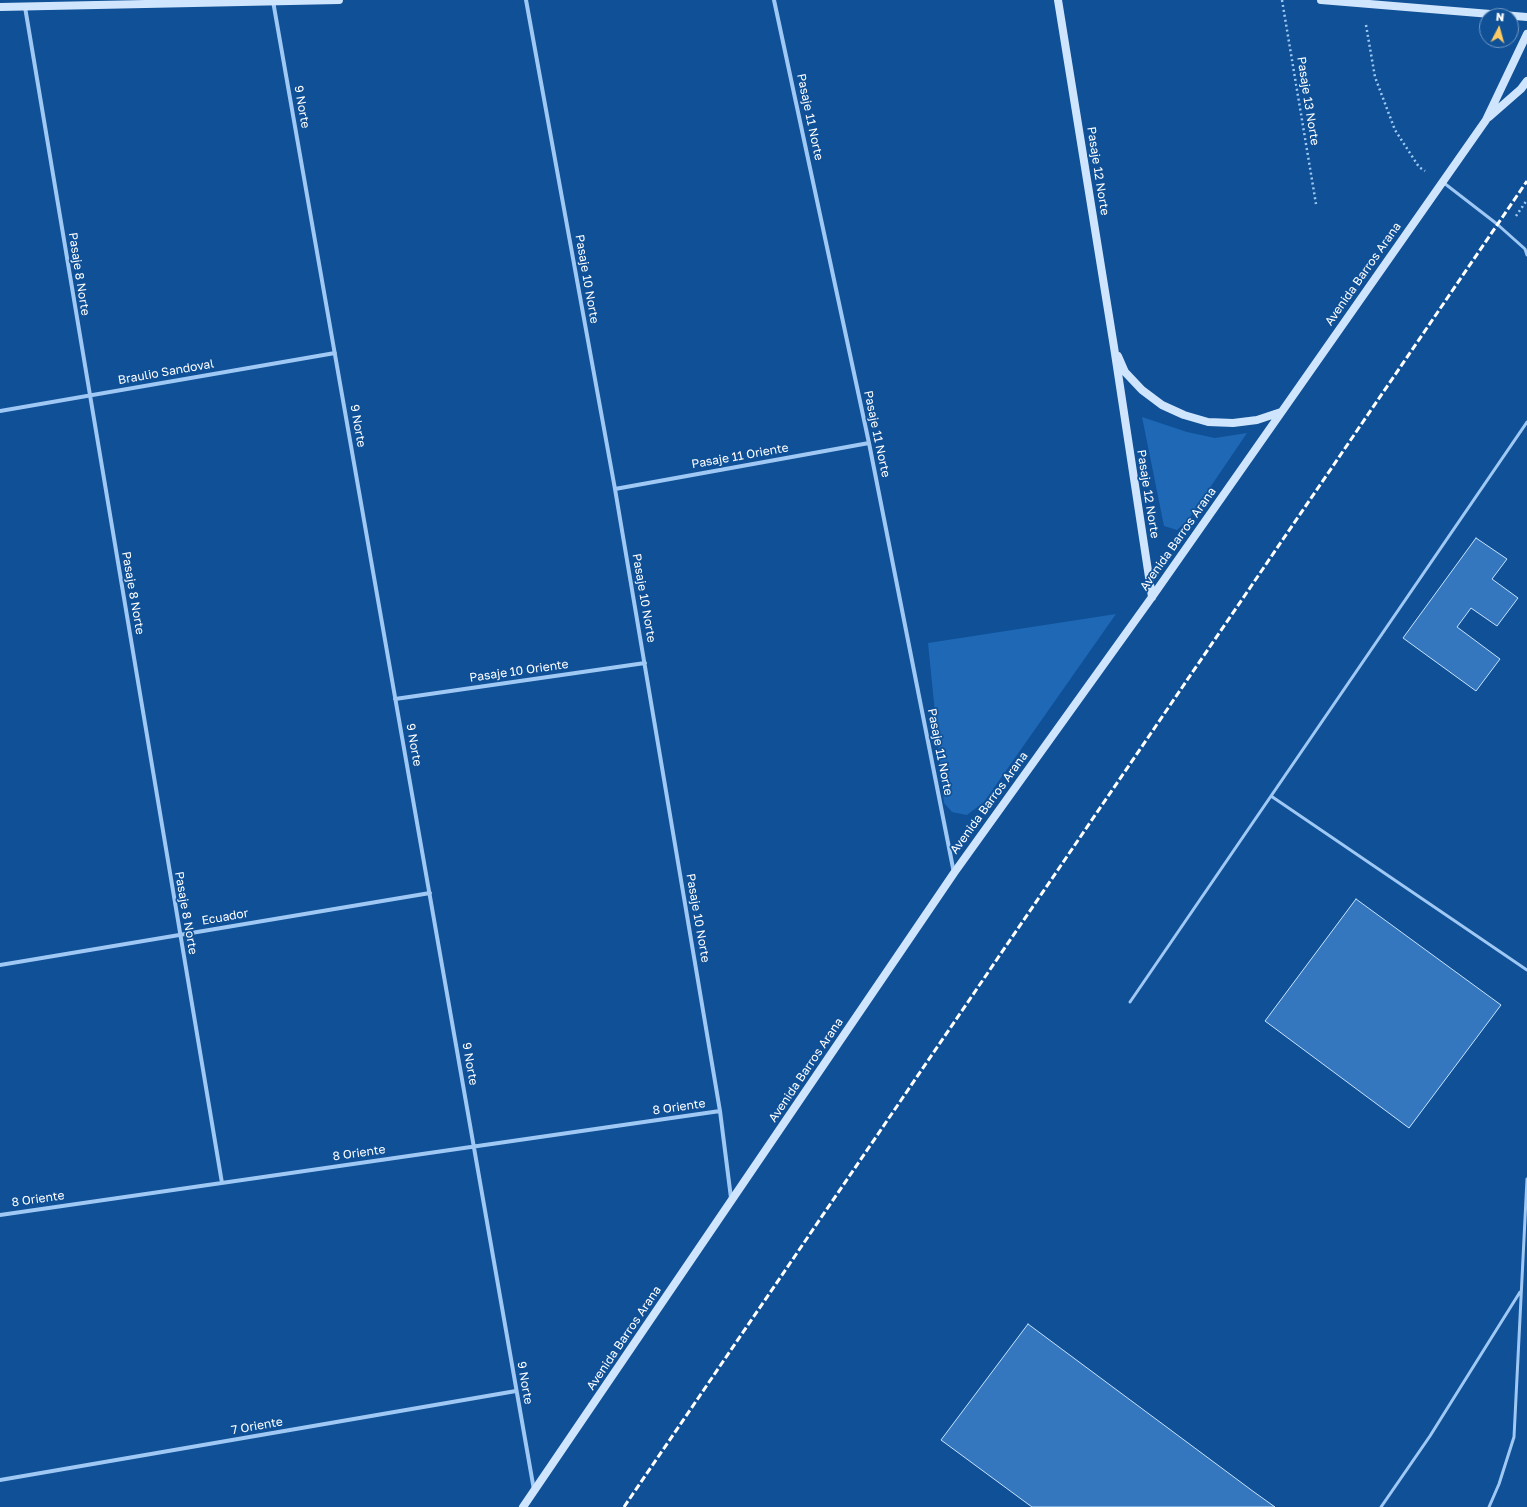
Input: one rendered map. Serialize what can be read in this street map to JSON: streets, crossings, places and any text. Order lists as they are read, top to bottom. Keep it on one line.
{"streets":{"main road":["Pasaje 12 Norte","Avenida Barros Arana"],"street":["9 Norte","Pasaje 11 Norte","Pasaje 8 Norte","Pasaje 10 Norte","Braulio Sandoval","Pasaje 11 Oriente","Pasaje 10 Oriente","Ecuador","8 Oriente","7 Oriente"],"path":["Pasaje 13 Norte"]},"crossings":[["9 Norte","Avenida Barros Arana"],["9 Norte","Braulio Sandoval"],["9 Norte","Pasaje 10 Oriente"],["9 Norte","Ecuador"],["9 Norte","8 Oriente"],["9 Norte","7 Oriente"],["Pasaje 11 Norte","Avenida Barros Arana"],["Pasaje 11 Norte","Pasaje 11 Oriente"],["Pasaje 12 Norte","Avenida Barros Arana"],["Pasaje 8 Norte","Braulio Sandoval"],["Pasaje 8 Norte","Ecuador"],["Pasaje 8 Norte","8 Oriente"],["Avenida Barros Arana","Pasaje 10 Norte"],["Pasaje 10 Norte","Pasaje 11 Oriente"],["Pasaje 10 Norte","Pasaje 10 Oriente"],["Pasaje 10 Norte","8 Oriente"]],"north":"top"}
